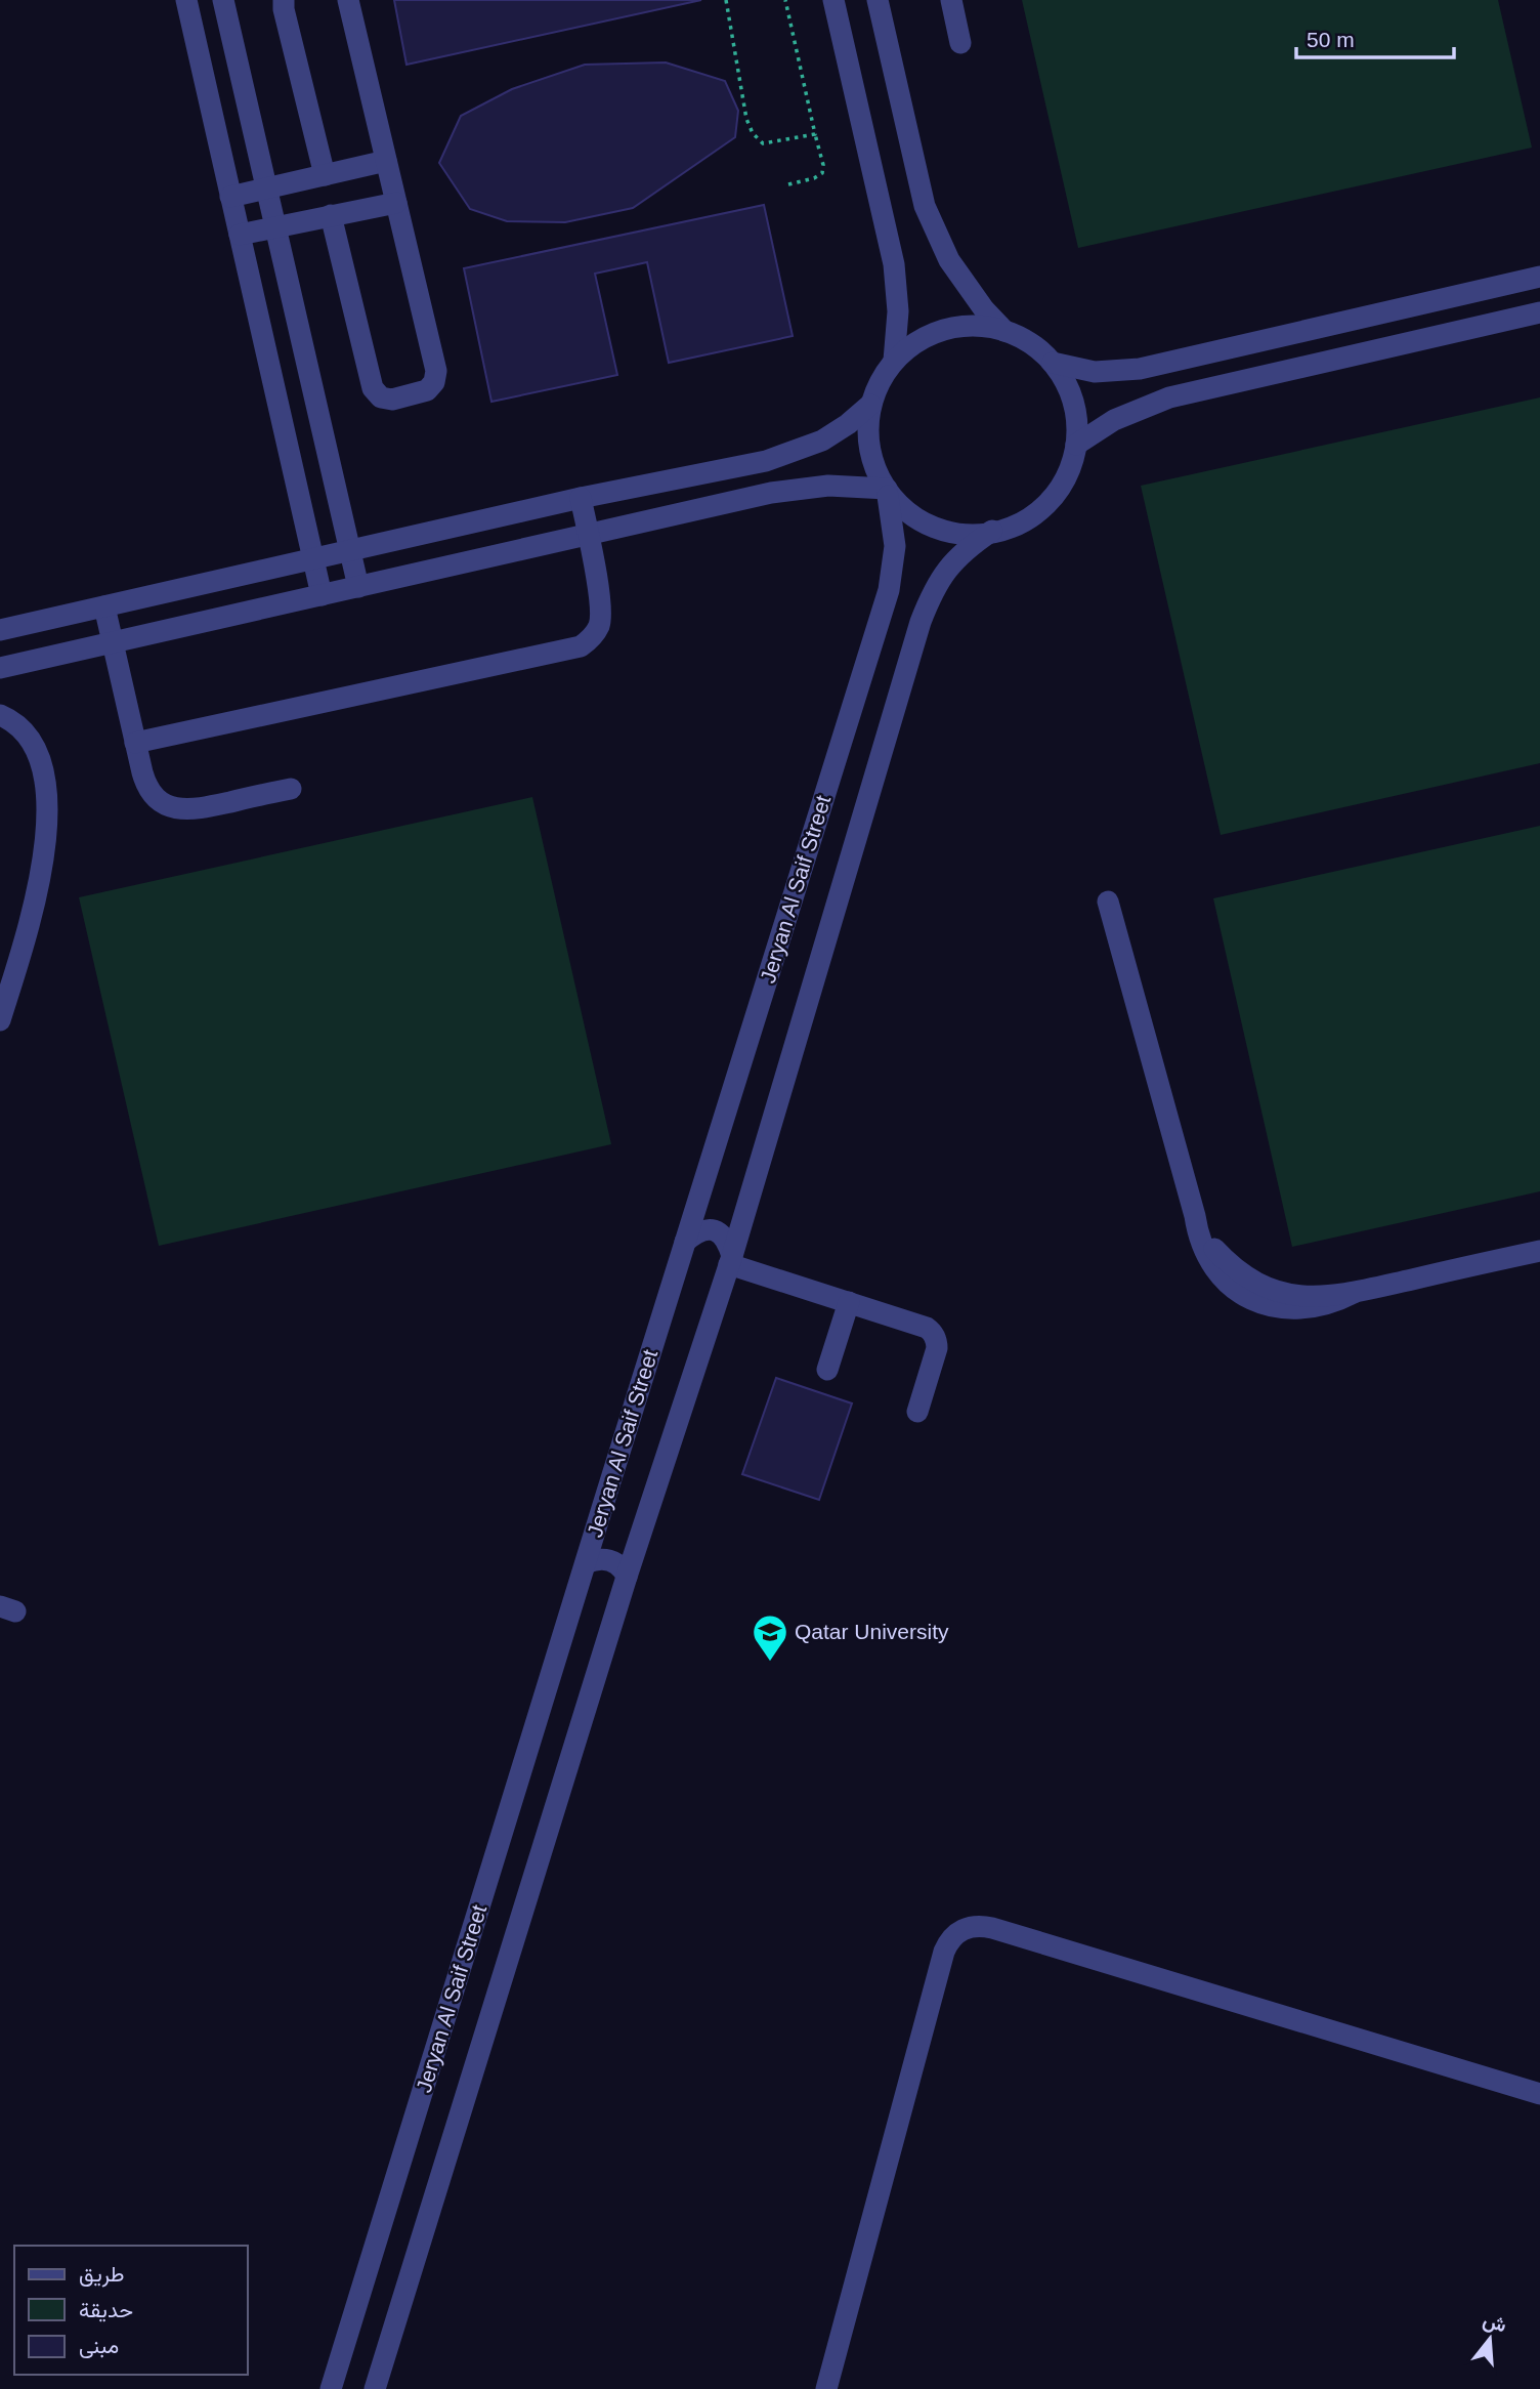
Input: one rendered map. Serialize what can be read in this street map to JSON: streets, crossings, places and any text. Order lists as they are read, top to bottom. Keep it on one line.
{"streets":{"street":["Jeryan Al Saif Street"]},"places":{"school or university":["Qatar University"]},"legend":["طريق","حديقة","مبنى"],"scale_bar":"50 m","north":"top"}
